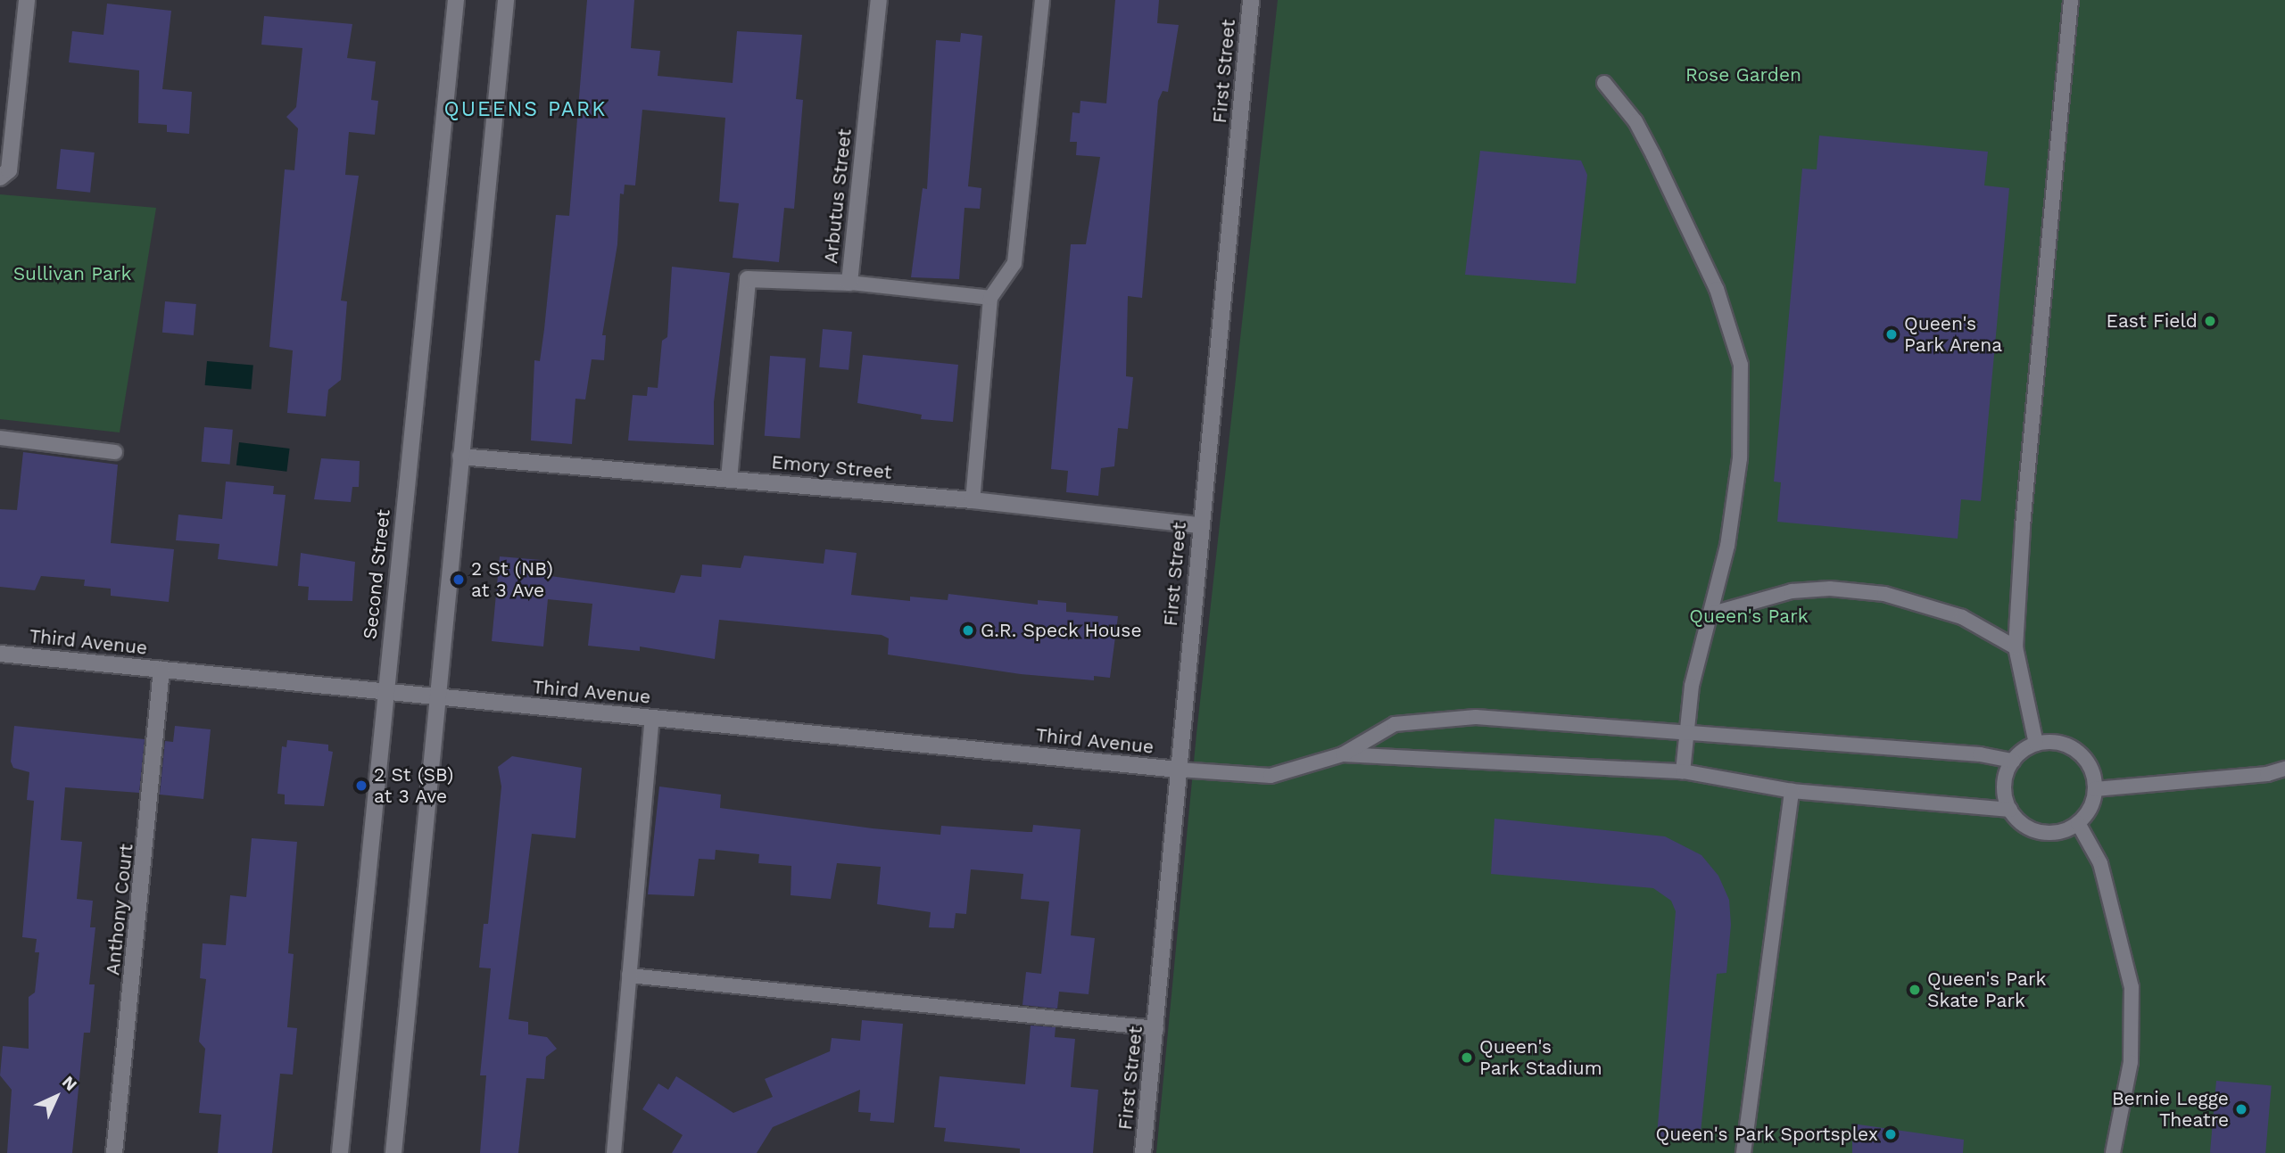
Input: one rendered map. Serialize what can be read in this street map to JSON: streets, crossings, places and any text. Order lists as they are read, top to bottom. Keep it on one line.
{"streets":{"street":["First Street","Arbutus Street","Emory Street","Second Street","Third Avenue","Anthony Court"]},"crossings":[["First Street","Emory Street"],["First Street","Third Avenue"],["Arbutus Street","Emory Street"],["Second Street","Third Avenue"],["Third Avenue","Anthony Court"]],"districts":["QUEENS PARK"],"parks":["Rose Garden","Sullivan Park","Queen's Park"],"places":["East Field","Queen's Park Arena","2 St (NB) at 3 Ave","G.R. Speck House","2 St (SB) at 3 Ave","Queen's Park Skate Park","Queen's Park Stadium","Bernie Legge Theatre","Queen's Park Sportsplex"],"north":"top right"}
